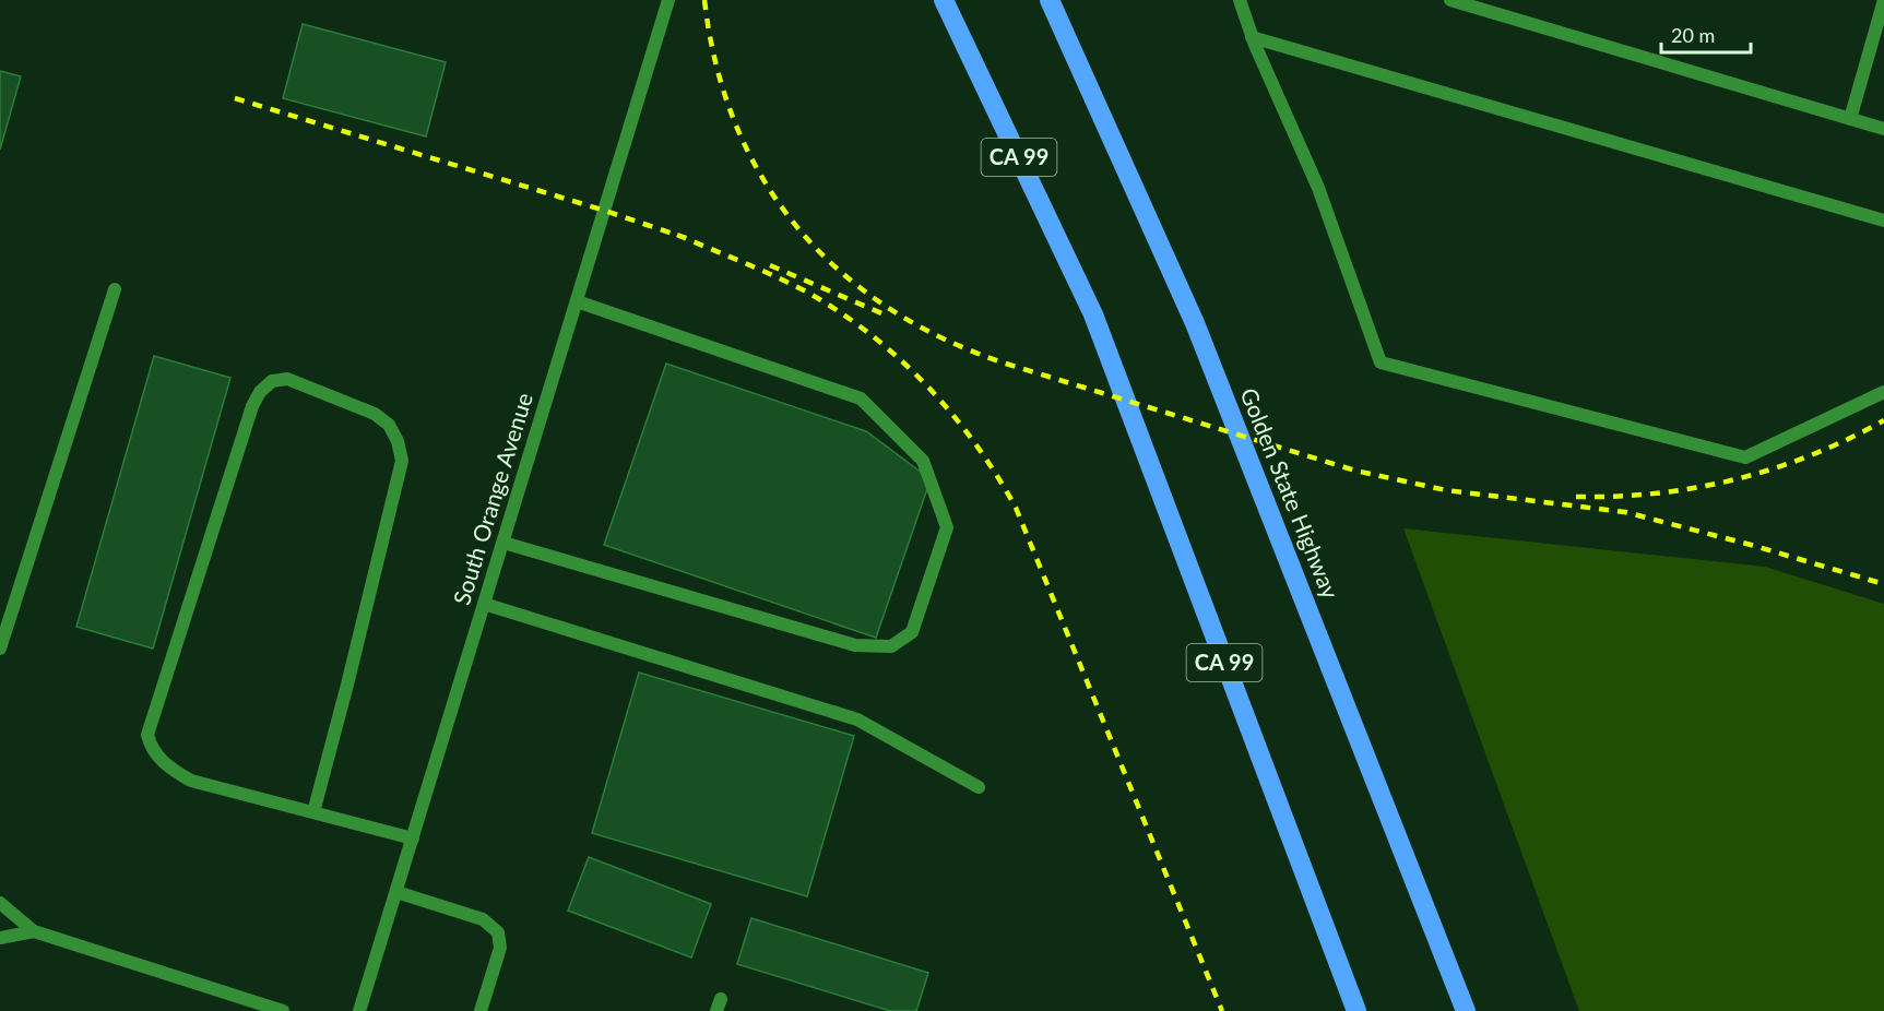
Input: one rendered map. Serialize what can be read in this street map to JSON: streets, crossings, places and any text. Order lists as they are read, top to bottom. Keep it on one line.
{"streets":{"highway":["CA 99","Golden State Highway"],"street":["South Orange Avenue"]},"scale_bar":"20 m"}
